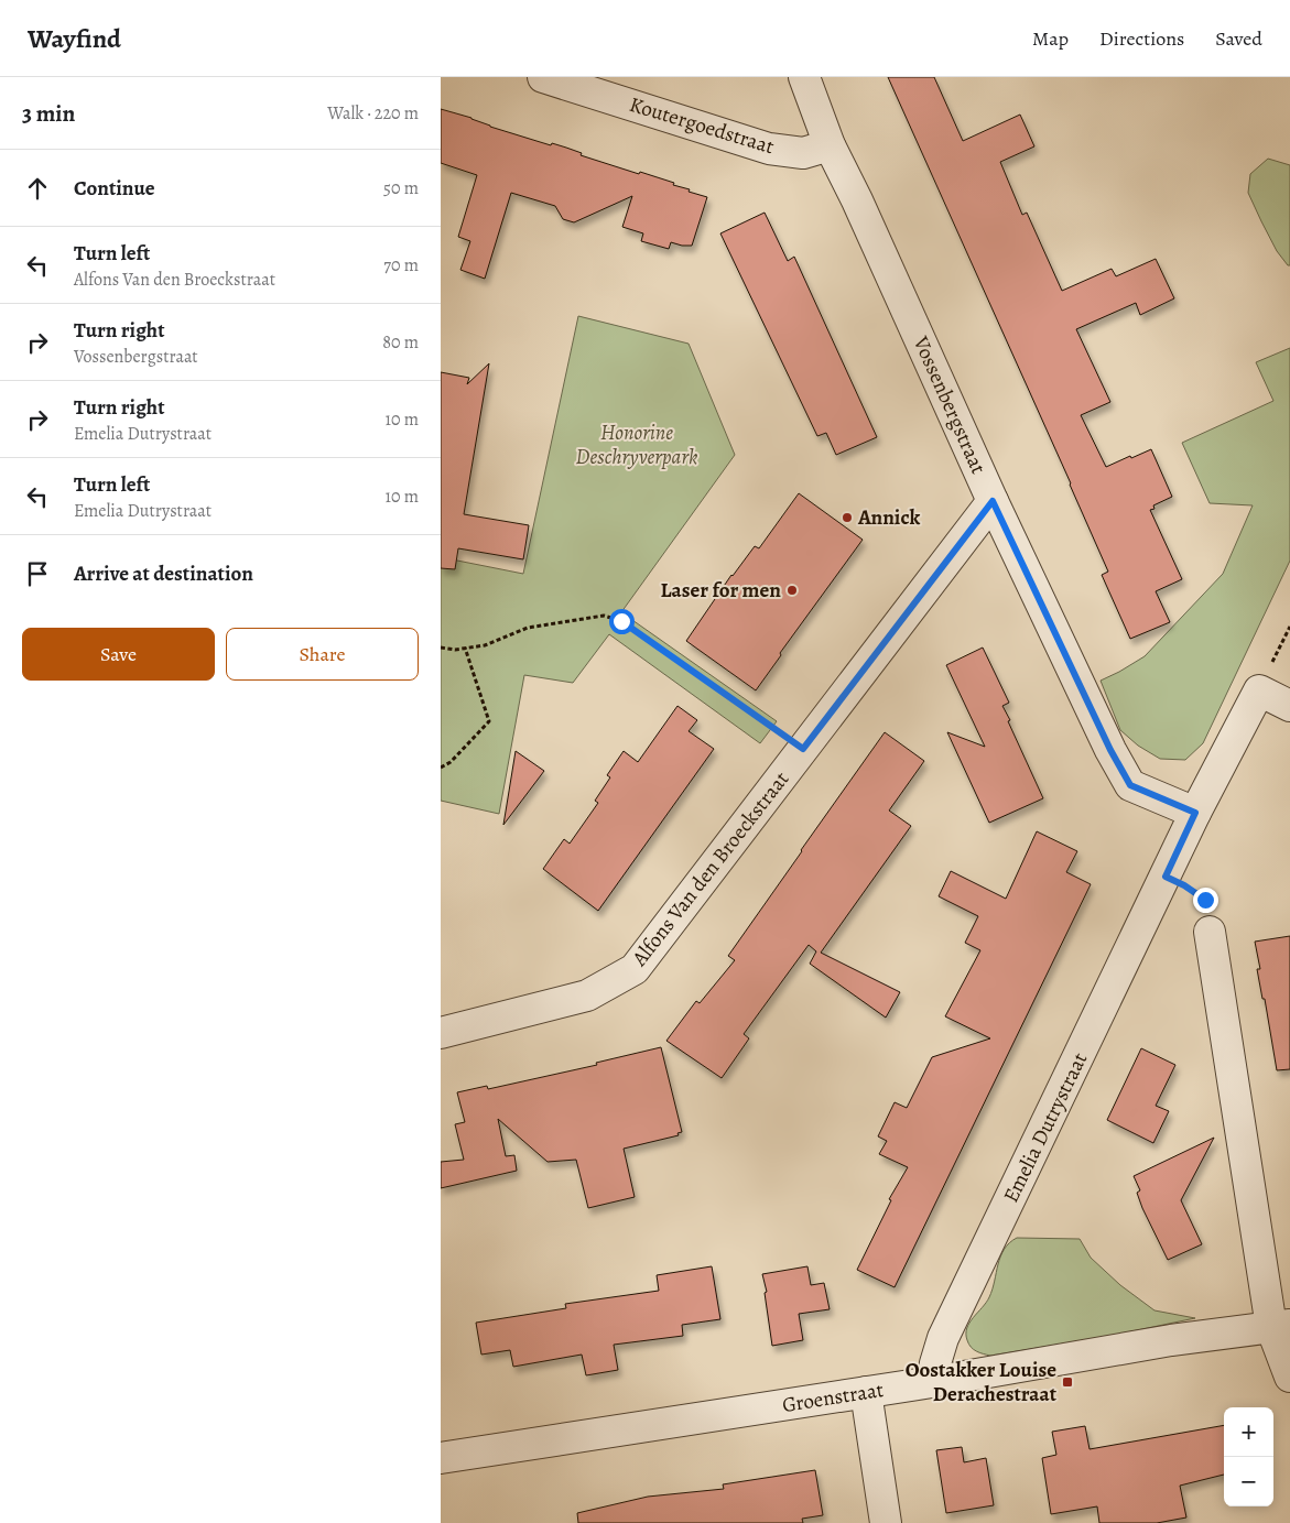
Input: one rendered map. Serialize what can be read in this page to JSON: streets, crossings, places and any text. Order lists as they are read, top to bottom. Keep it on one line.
{"streets":{"street":["Koutergoedstraat","Vossenbergstraat","Alfons Van den Broeckstraat","Emelia Dutrystraat","Groenstraat"]},"crossings":[["Koutergoedstraat","Vossenbergstraat"],["Vossenbergstraat","Alfons Van den Broeckstraat"],["Vossenbergstraat","Emelia Dutrystraat"],["Emelia Dutrystraat","Groenstraat"]],"parks":["Honorine Deschryverpark"],"places":{"other":["Annick","Laser for men"],"transit":["Oostakker Louise Derachestraat"]},"page":{"header":"Wayfind","nav":["Map","Directions","Saved"],"heading":["3 min","Walk · 220 m"],"list":[["Continue","50 m"],["Turn left","Alfons Van den Broeckstraat","70 m"],["Turn right","Vossenbergstraat","80 m"],["Turn right","Emelia Dutrystraat","10 m"],["Turn left","Emelia Dutrystraat","10 m"],"Arrive at destination"],"buttons":["Save","Share"],"map_buttons":["+","−"]}}
